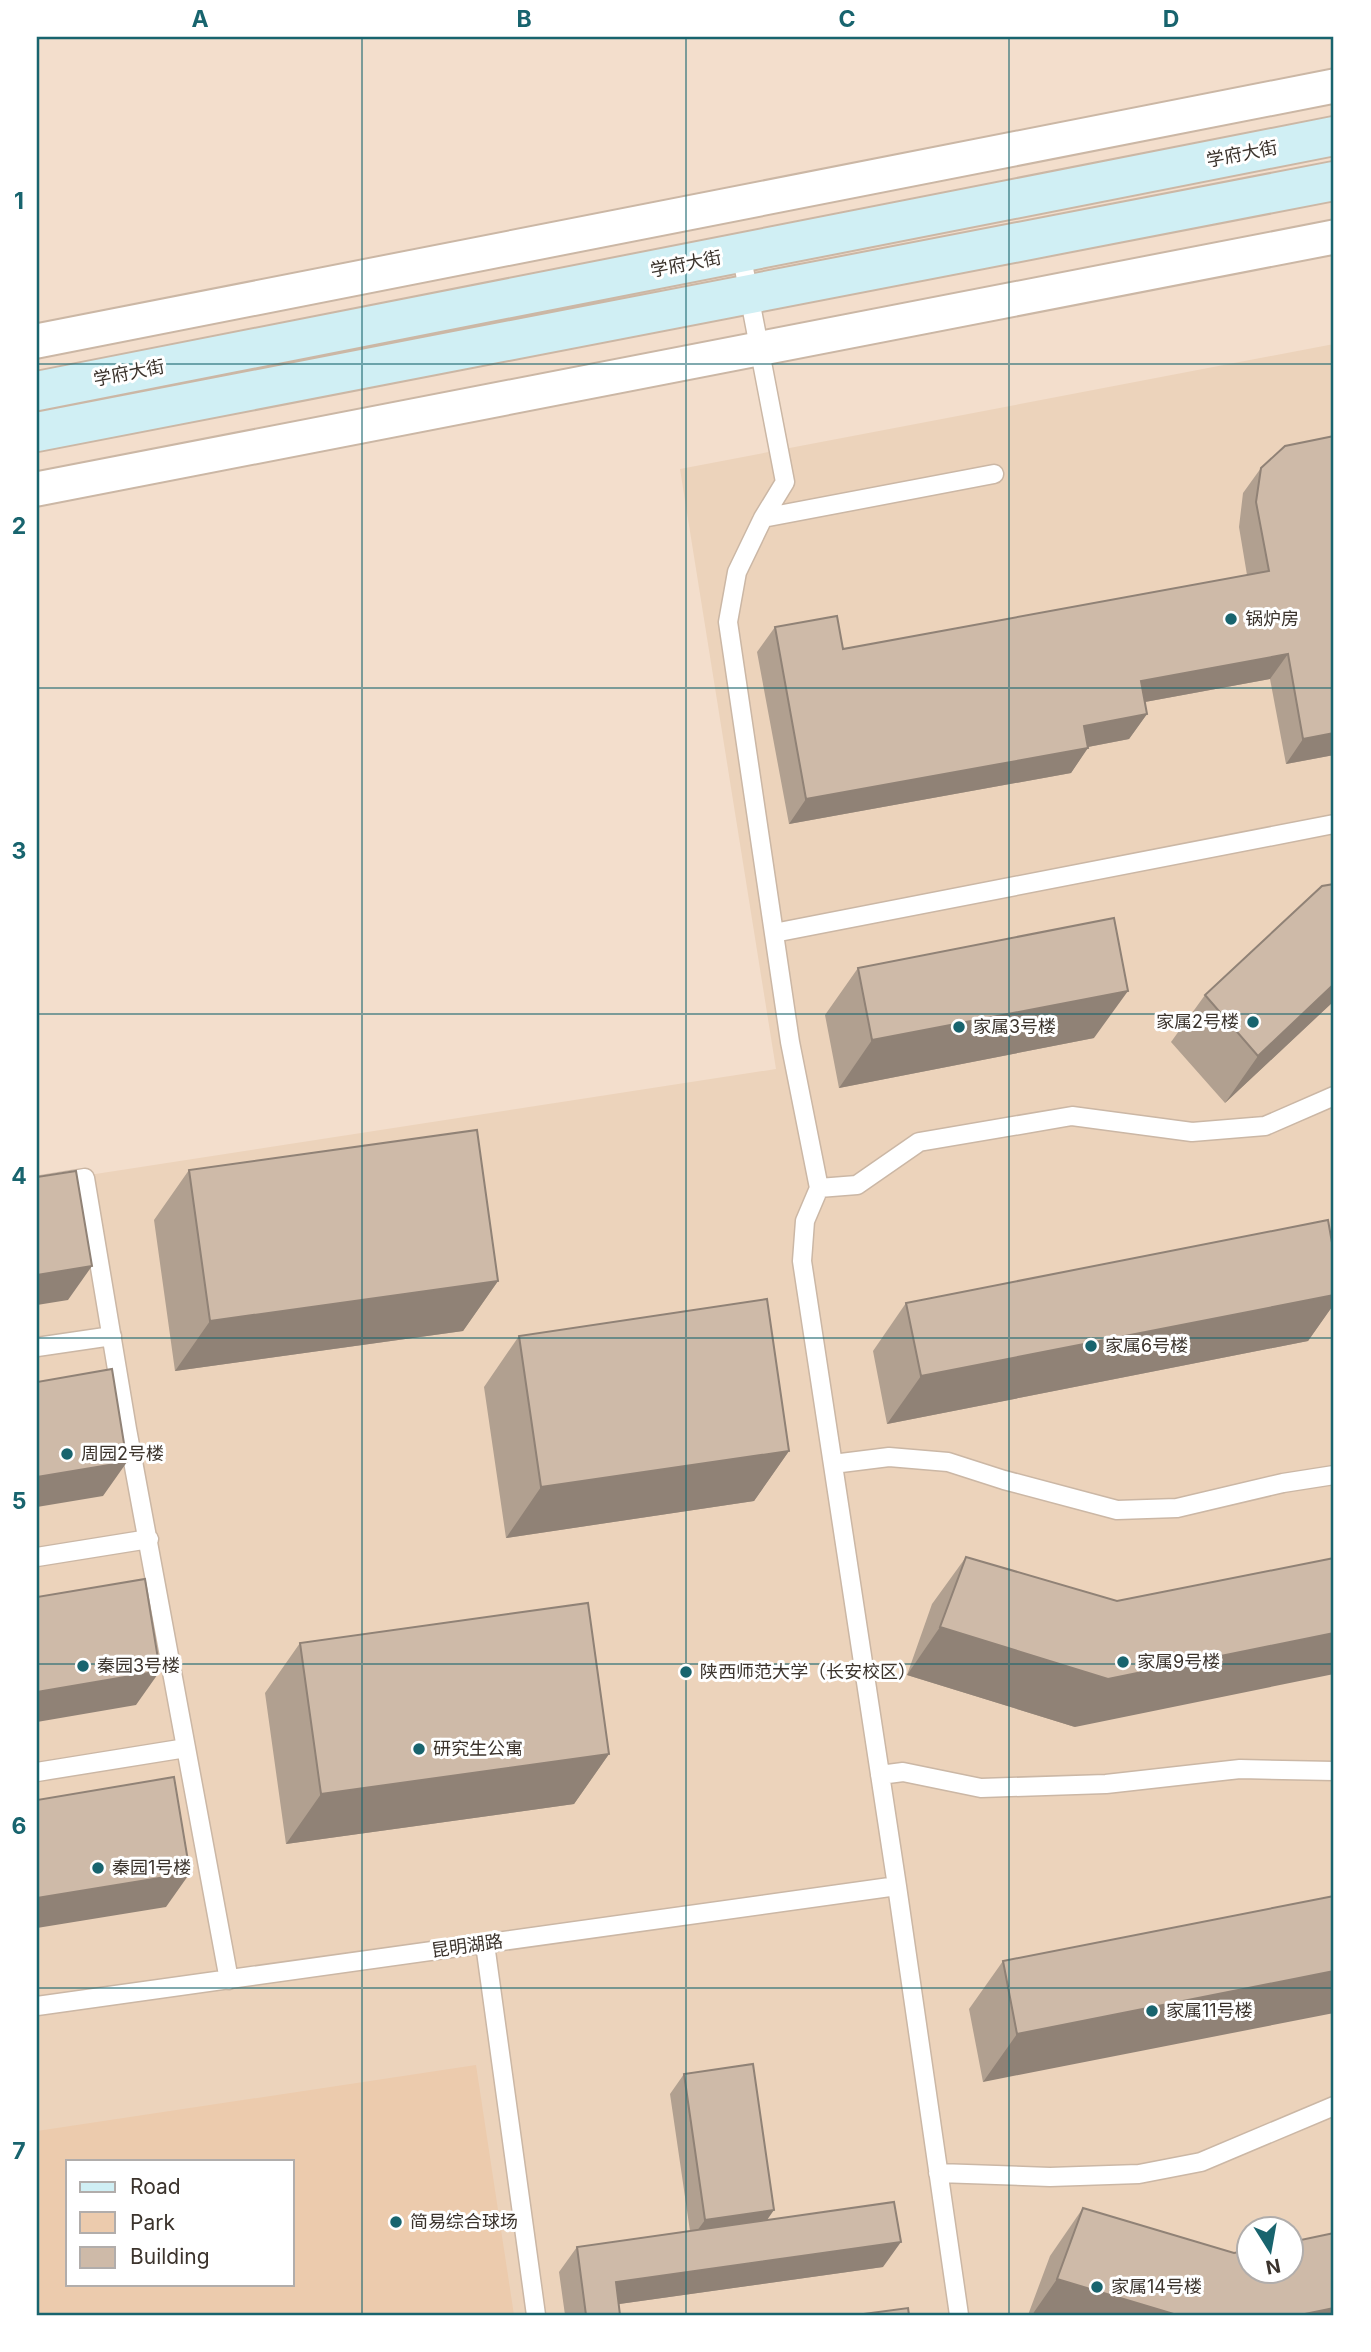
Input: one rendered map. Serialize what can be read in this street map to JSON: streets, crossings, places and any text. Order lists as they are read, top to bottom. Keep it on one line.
{"streets":{"main road":["学府大街"],"lane":["昆明湖路"]},"places":["锅炉房","家属2号楼","家属3号楼","家属6号楼","周园2号楼","家属9号楼","秦园3号楼","陕西师范大学（长安校区）","研究生公寓","秦园1号楼","家属11号楼","简易综合球场","家属14号楼"],"legend":["Road","Park","Building"],"north":"bottom","grid":{"columns":["A","B","C","D"],"rows":["1","2","3","4","5","6","7"]}}
